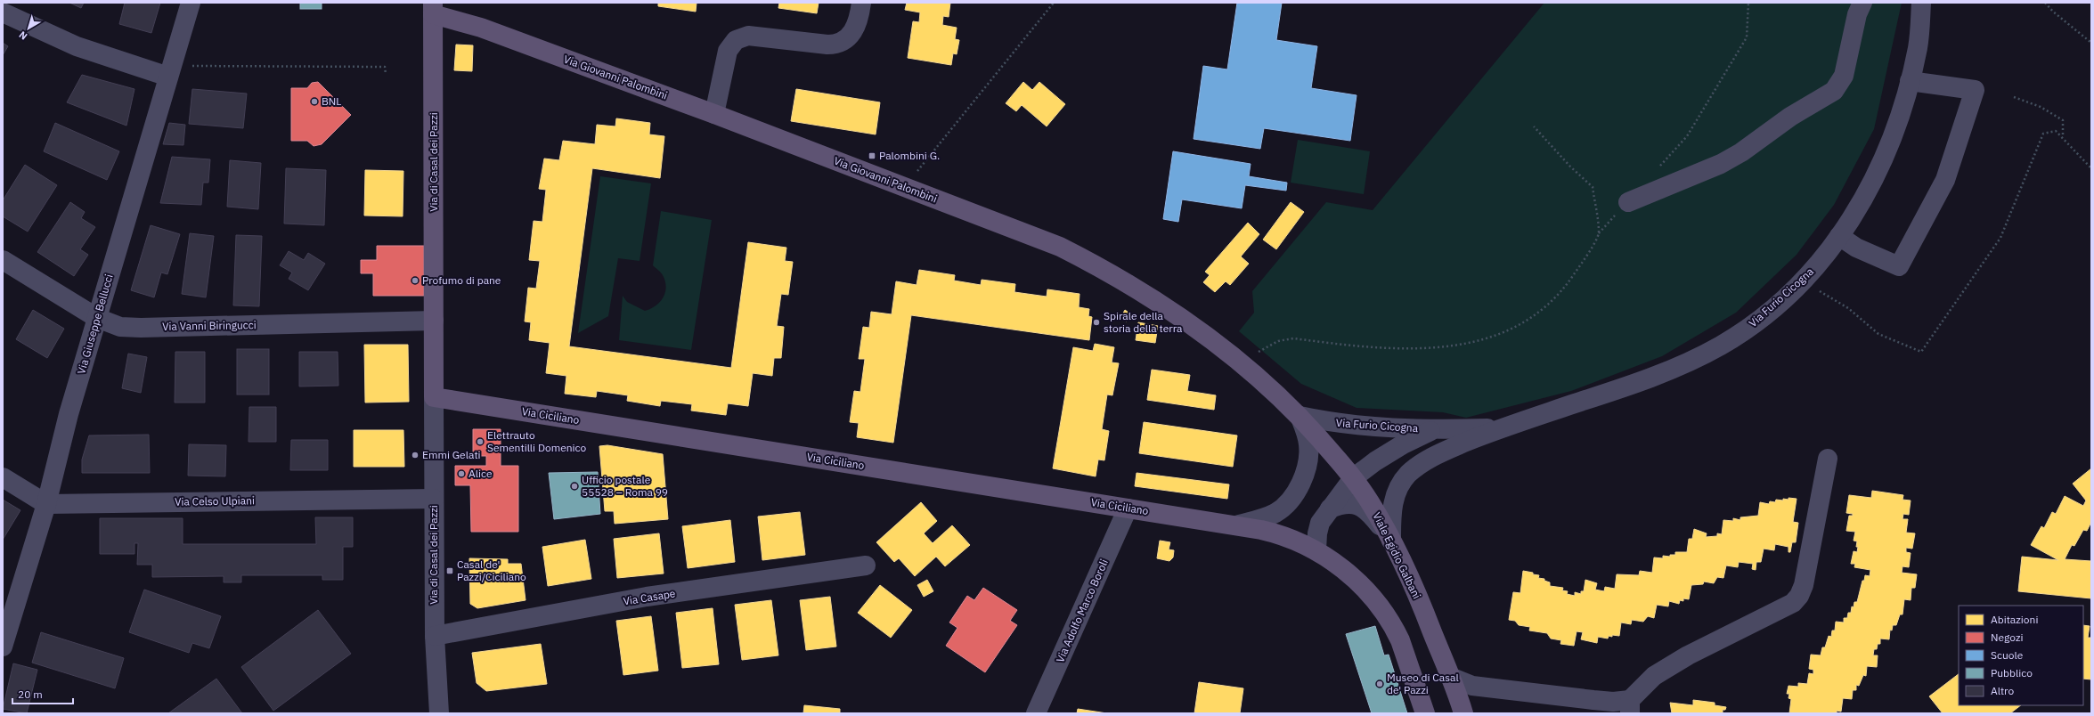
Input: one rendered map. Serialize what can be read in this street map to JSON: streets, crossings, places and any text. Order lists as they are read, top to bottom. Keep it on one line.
{"streets":{"main road":["Via Giovanni Palombini","Via di Casal dei Pazzi","Via Ciciliano","Viale Egidio Galbani"],"street":["Via Furio Cicogna","Via Giuseppe Bellucci","Via Vanni Biringucci","Via Celso Ulpiani","Via Casape","Via Adolfo Marco Boroli"]},"crossings":[["Via Giovanni Palombini","Via di Casal dei Pazzi"],["Via Giovanni Palombini","Via Furio Cicogna"],["Via Giovanni Palombini","Viale Egidio Galbani"],["Via di Casal dei Pazzi","Via Vanni Biringucci"],["Via di Casal dei Pazzi","Via Ciciliano"],["Via di Casal dei Pazzi","Via Celso Ulpiani"],["Via di Casal dei Pazzi","Via Casape"],["Via Furio Cicogna","Viale Egidio Galbani"],["Via Giuseppe Bellucci","Via Vanni Biringucci"],["Via Giuseppe Bellucci","Via Celso Ulpiani"],["Via Ciciliano","Via Adolfo Marco Boroli"]],"places":{"other":["BNL","Profumo di pane","Spirale della storia della terra","Elettrauto Sementilli Domenico","Emmi Gelati","Alice","Ufficio postale 55528 – Roma 99","Museo di Casal de' Pazzi"],"transit":["Palombini G.","Casal de' Pazzi/Ciciliano"]},"legend":["Abitazioni","Negozi","Scuole","Pubblico","Altro"],"scale_bar":"20 m","north":"bottom left"}
